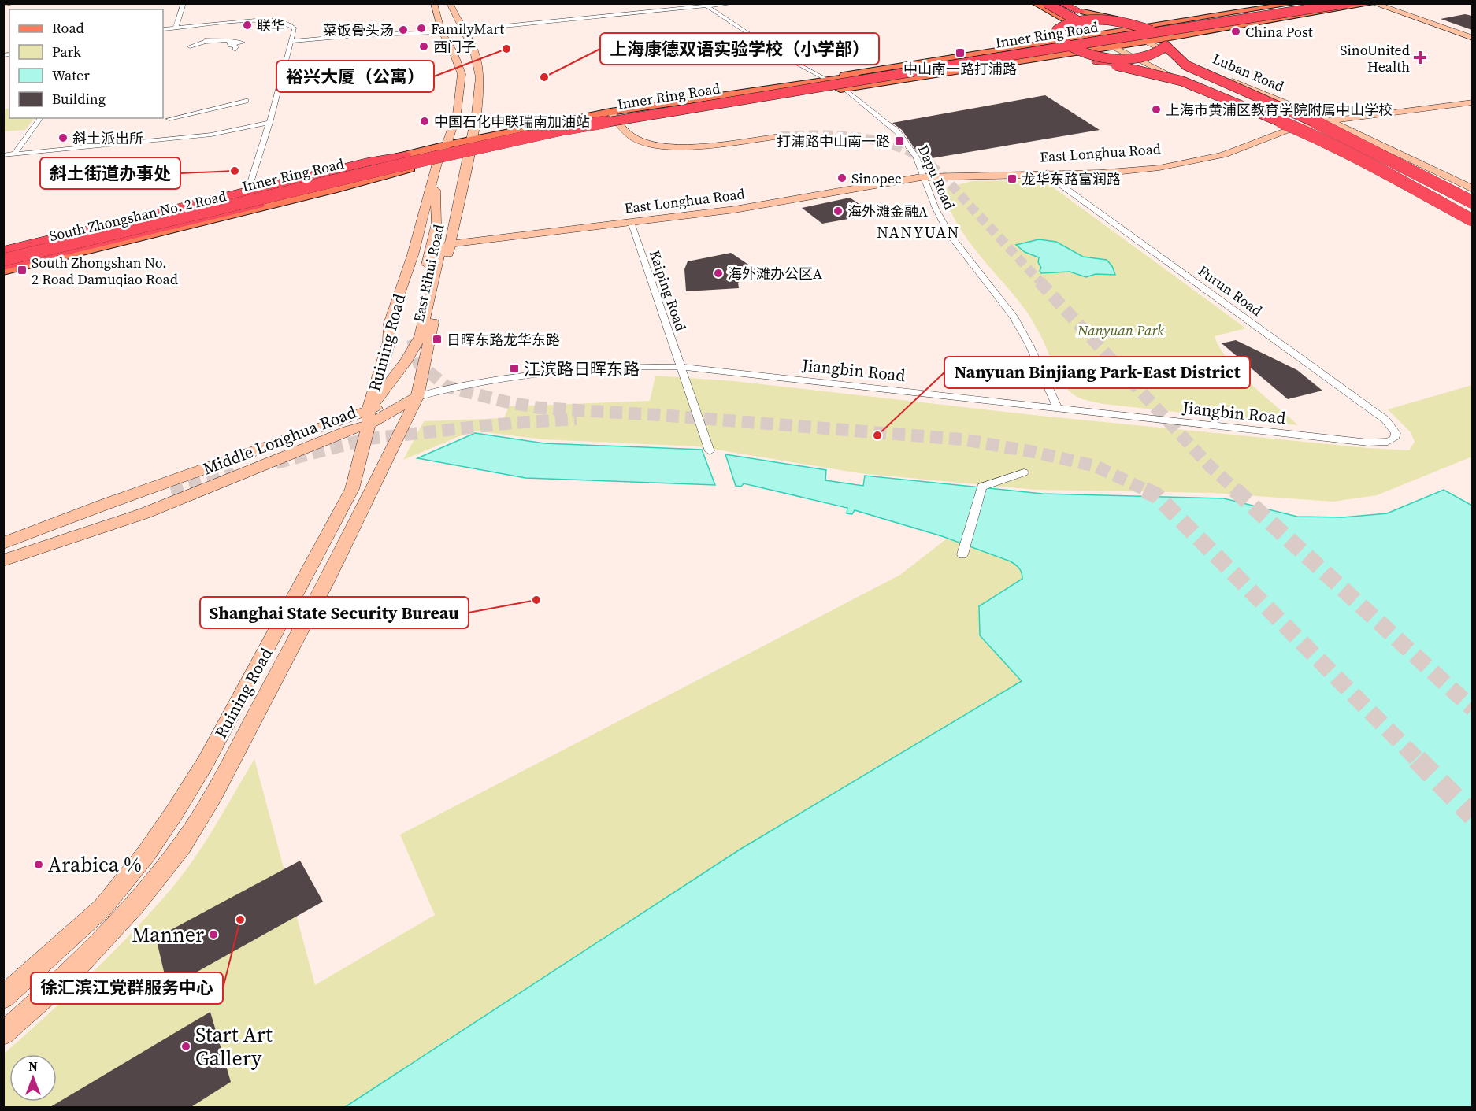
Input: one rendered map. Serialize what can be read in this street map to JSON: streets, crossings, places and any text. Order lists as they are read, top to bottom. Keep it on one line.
{"streets":{"highway":["Inner Ring Road"],"main road":["Luban Road","East Longhua Road","South Zhongshan No. 2 Road","East Rihui Road","Ruining Road","Middle Longhua Road"],"street":["Dapu Road","Kaiping Road","Furun Road","Jiangbin Road"]},"crossings":[["Inner Ring Road","South Zhongshan No. 2 Road"],["Luban Road","East Longhua Road"],["Luban Road","South Zhongshan No. 2 Road"],["East Longhua Road","Dapu Road"],["East Longhua Road","East Rihui Road"],["East Longhua Road","Kaiping Road"],["East Longhua Road","Furun Road"],["Dapu Road","South Zhongshan No. 2 Road"],["Dapu Road","Jiangbin Road"],["South Zhongshan No. 2 Road","East Rihui Road"],["South Zhongshan No. 2 Road","Ruining Road"],["East Rihui Road","Ruining Road"],["East Rihui Road","Jiangbin Road"],["East Rihui Road","Middle Longhua Road"],["Kaiping Road","Jiangbin Road"],["Furun Road","Jiangbin Road"],["Ruining Road","Jiangbin Road"],["Ruining Road","Middle Longhua Road"],["Jiangbin Road","Middle Longhua Road"]],"districts":["NANYUAN"],"parks":["Nanyuan Park"],"places":{"other":["联华","FamilyMart","菜饭骨头汤","China Post","西门子","裕兴大厦（公寓）","上海康德双语实验学校（小学部）","上海市黄浦区教育学院附属中山学校","中国石化申联瑞南加油站","斜土派出所","斜土街道办事处","Sinopec","海外滩金融A","海外滩办公区A","Nanyuan Binjiang Park-East District","Shanghai State Security Bureau","Arabica %","徐汇滨江党群服务中心","Manner","Start Art Gallery"],"transit":["中山南一路打浦路","打浦路中山南一路","龙华东路富润路","South Zhongshan No. 2 Road Damuqiao Road","日晖东路龙华东路","江滨路日晖东路"],"health":["SinoUnited Health"]},"legend":["Road","Park","Water","Building"],"north":"top"}
